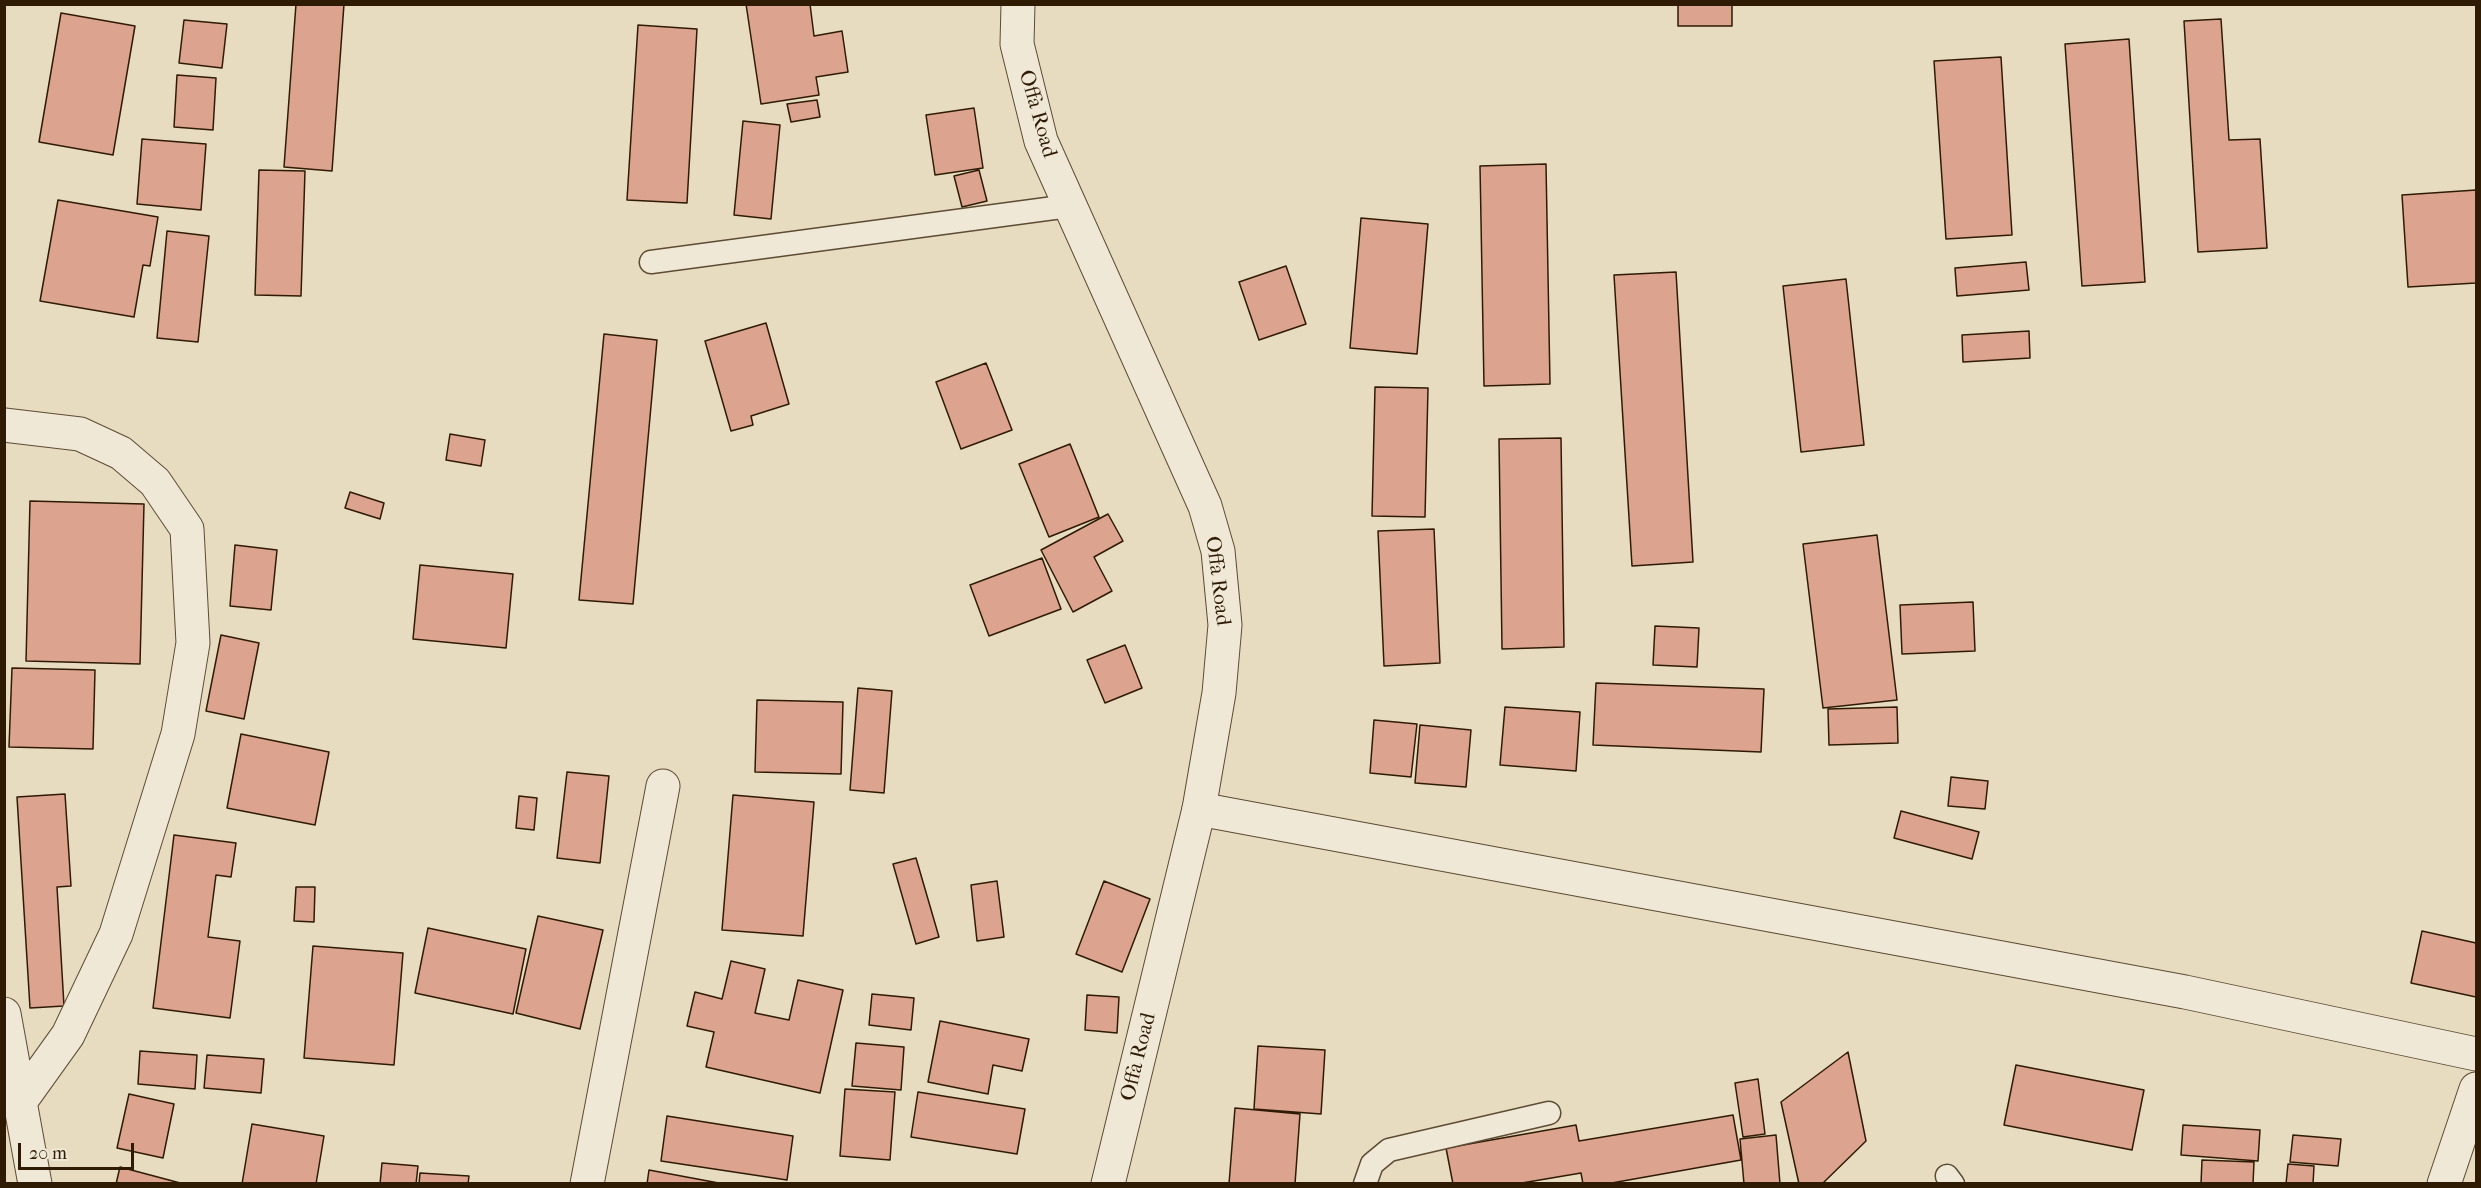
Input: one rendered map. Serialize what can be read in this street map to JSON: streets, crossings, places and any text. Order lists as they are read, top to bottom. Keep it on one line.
{"streets":{"street":["Offa Road"]},"scale_bar":"20 m"}
